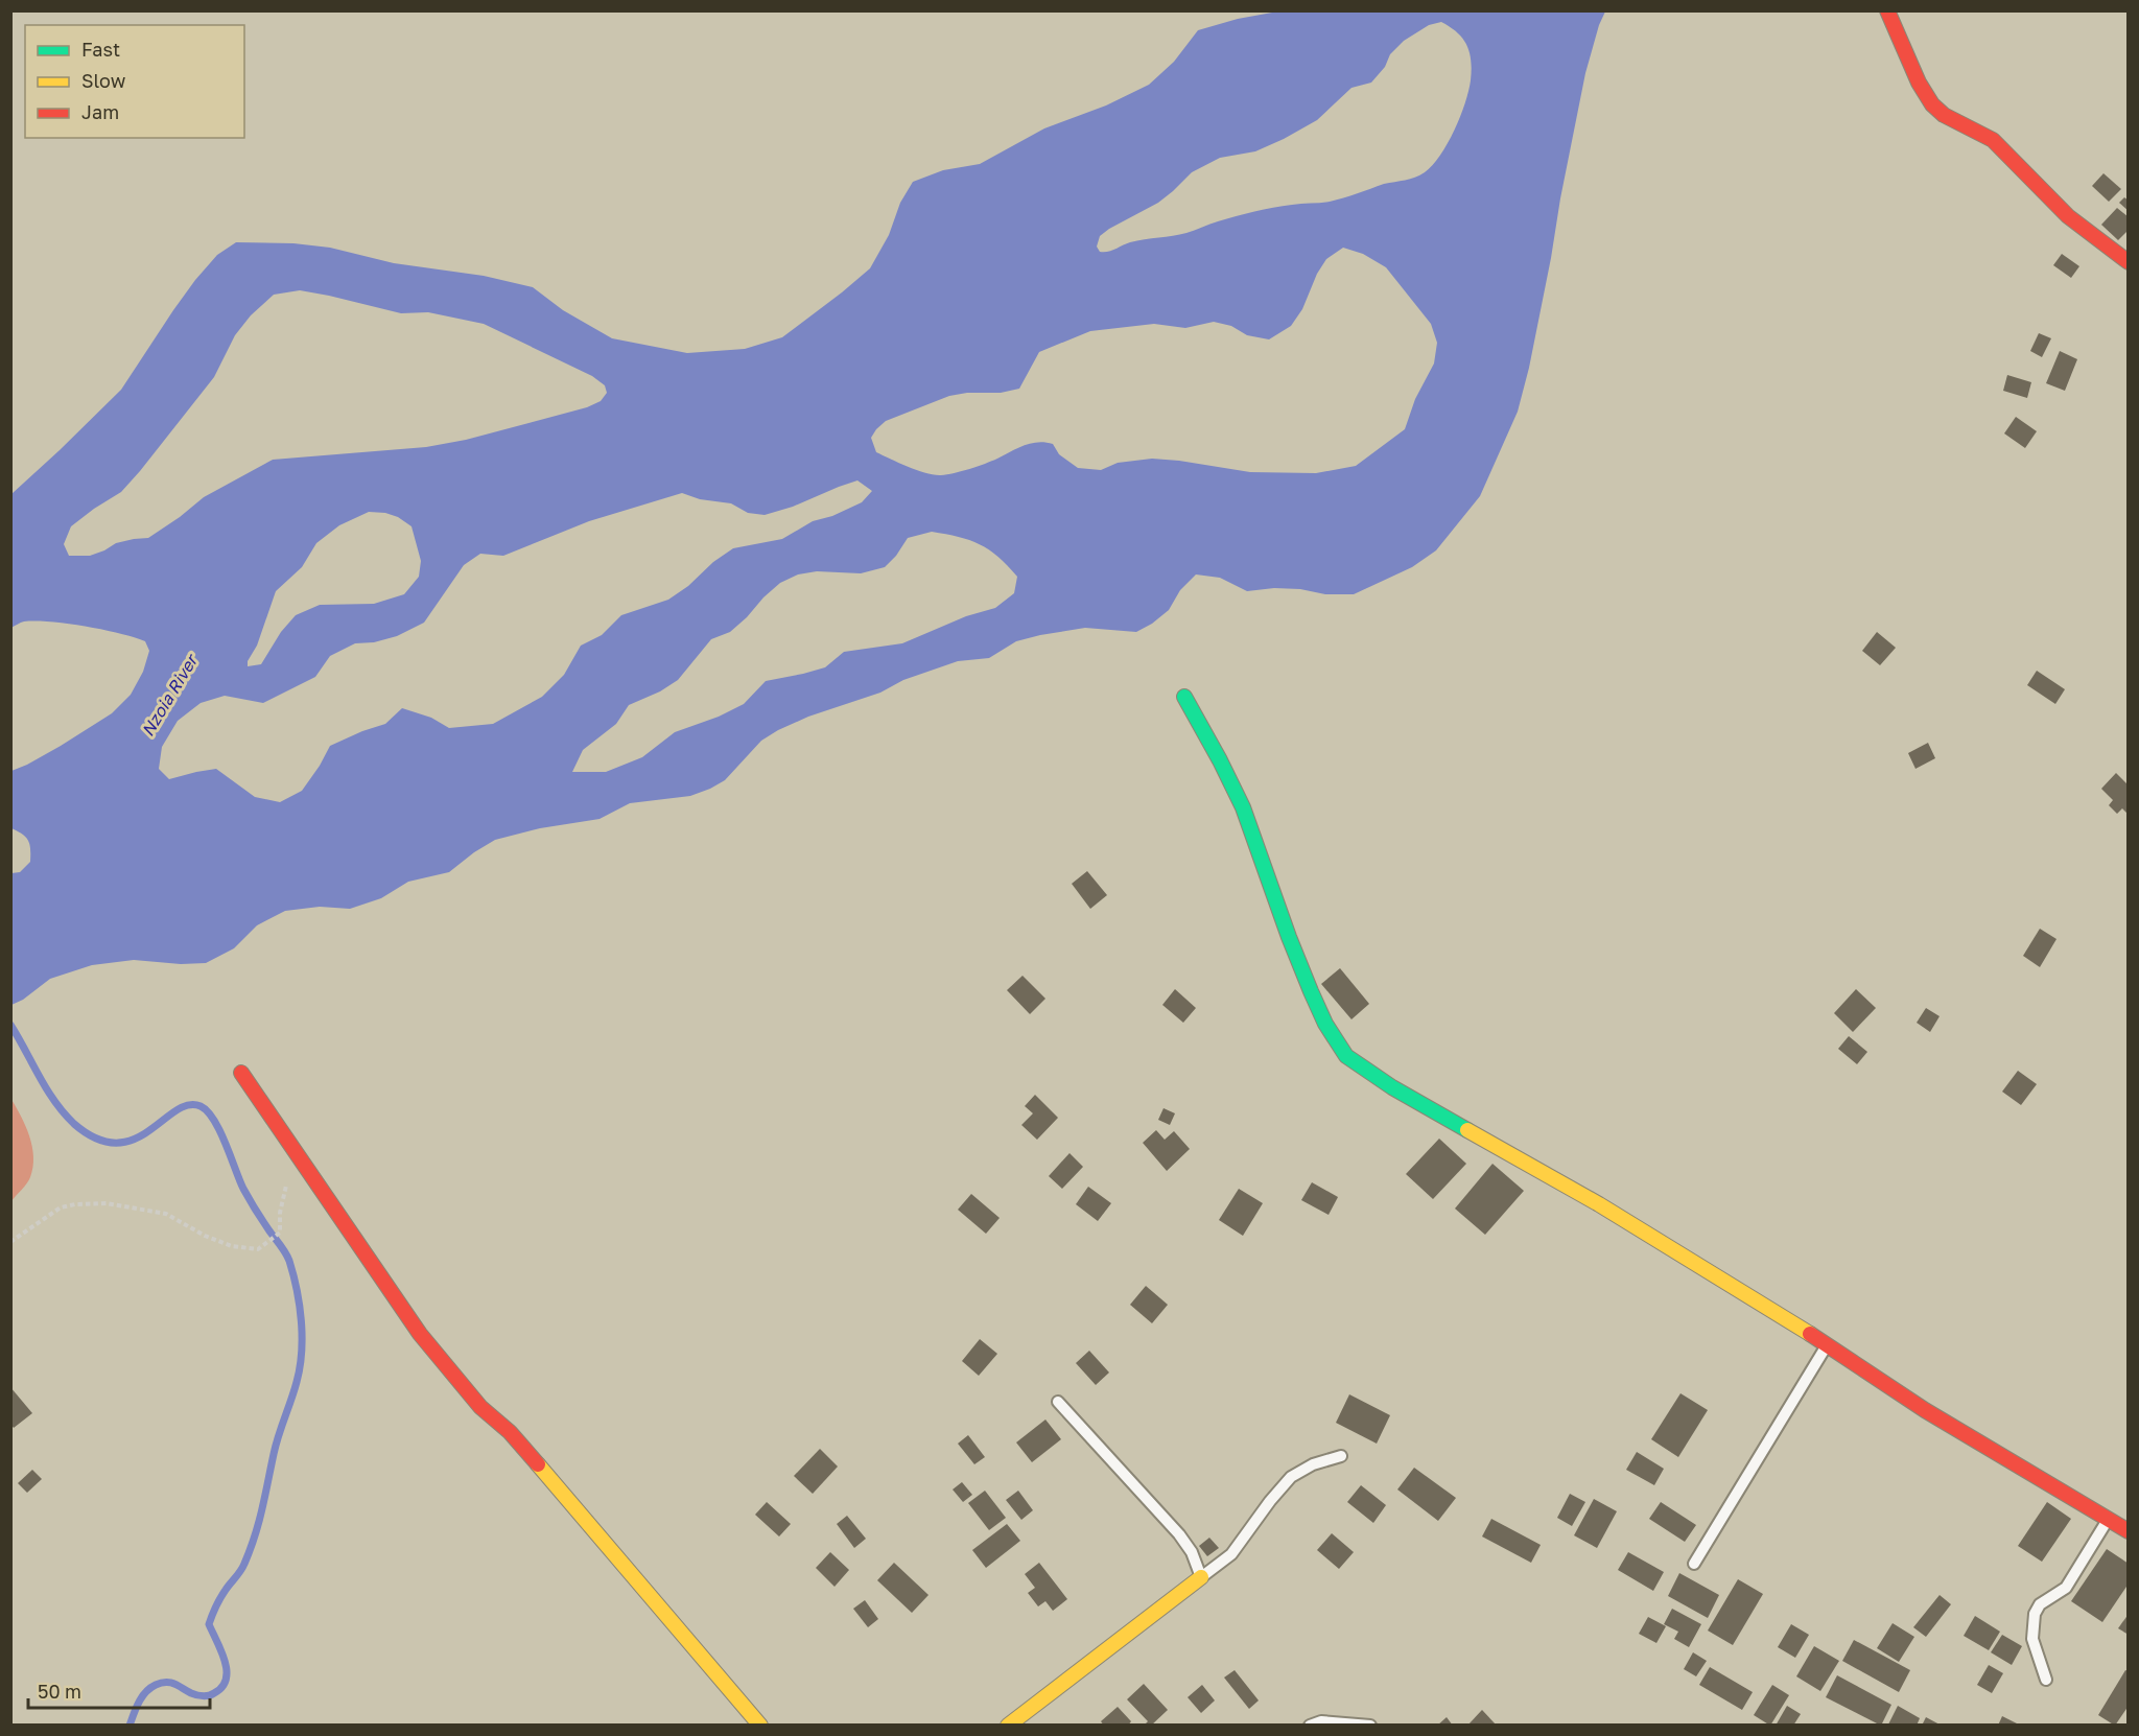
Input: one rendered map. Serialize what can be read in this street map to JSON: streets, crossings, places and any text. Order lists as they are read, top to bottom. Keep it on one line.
{"water":["Nzoia River"],"legend":["Fast","Slow","Jam"],"scale_bar":"50 m"}
